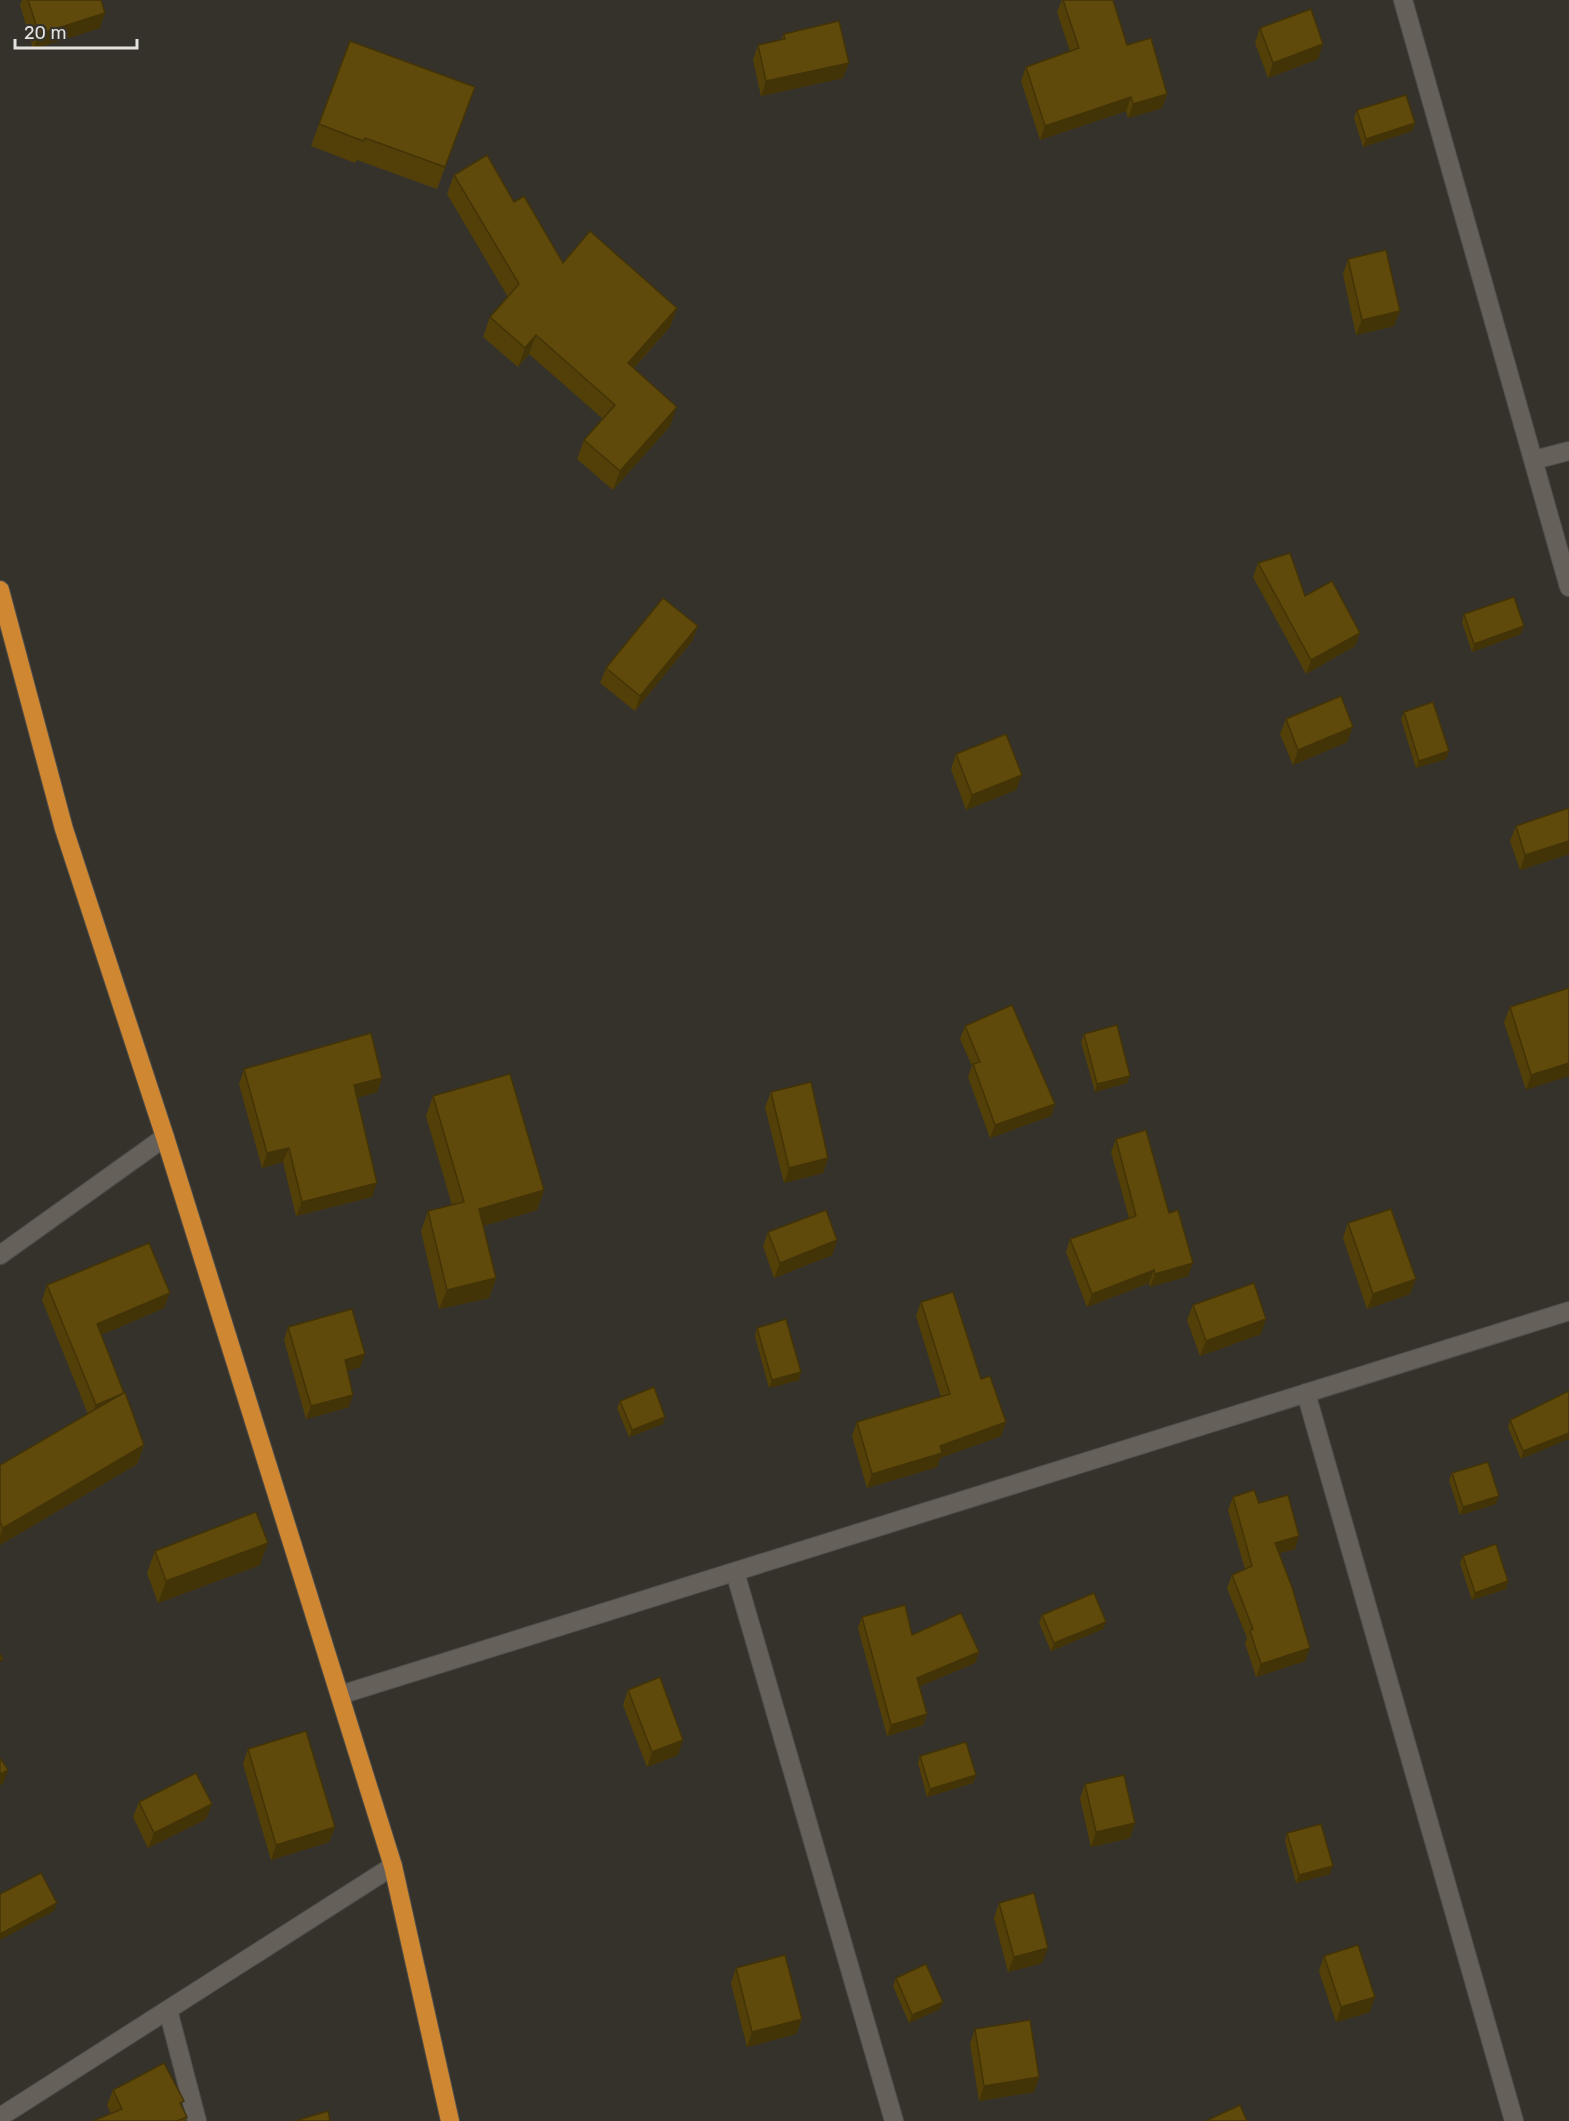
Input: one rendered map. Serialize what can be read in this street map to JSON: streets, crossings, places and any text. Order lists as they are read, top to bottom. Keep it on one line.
{"scale_bar":"20 m"}
